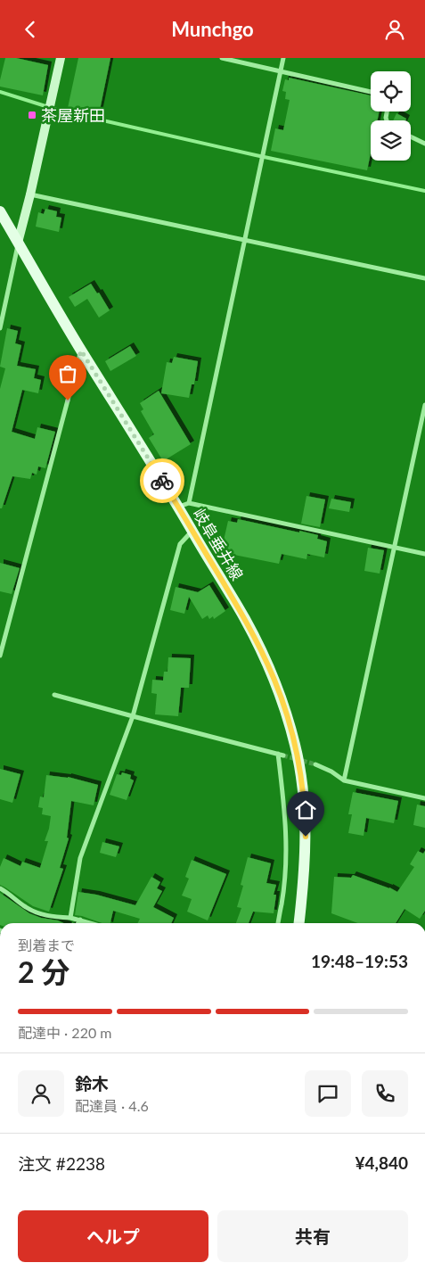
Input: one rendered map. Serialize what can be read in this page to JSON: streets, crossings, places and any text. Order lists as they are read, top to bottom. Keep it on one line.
{"streets":{"main road":["岐阜垂井線"]},"places":{"transit":["茶屋新田"]},"page":{"header":"Munchgo","heading":["2 分","到着まで","19:48–19:53"],"panel":["鈴木","配達員 · 4.6","注文 #2238","¥4,840"],"bar":"配達中 · 220 m","buttons":["ヘルプ","共有"]}}
